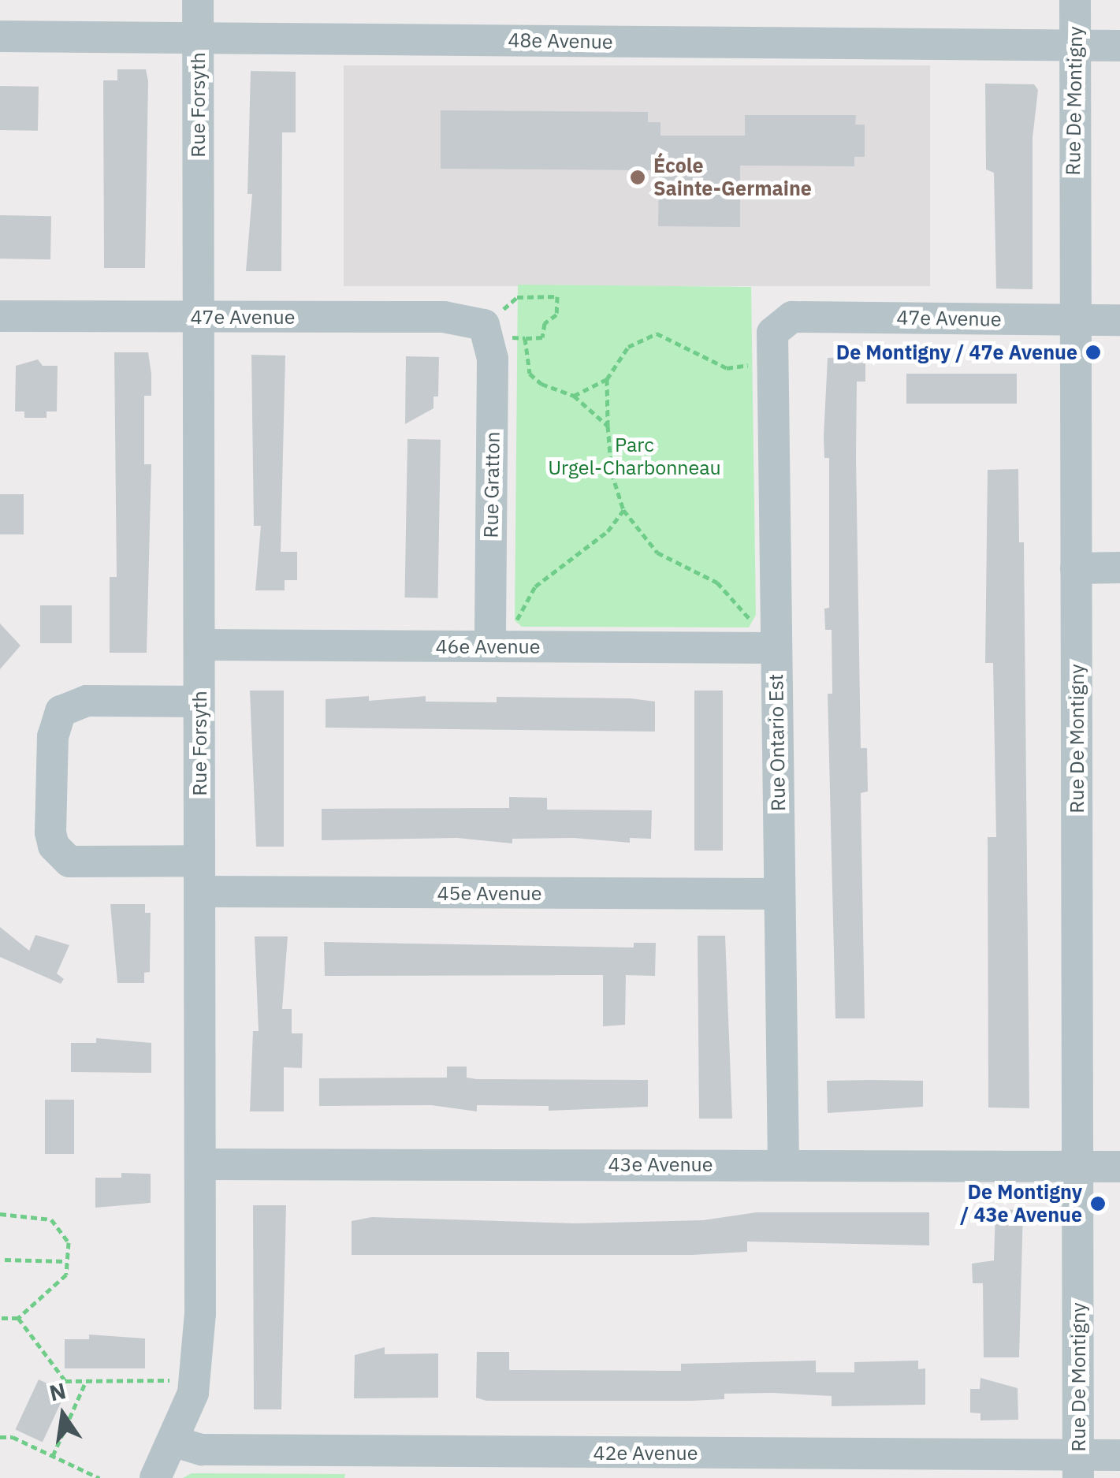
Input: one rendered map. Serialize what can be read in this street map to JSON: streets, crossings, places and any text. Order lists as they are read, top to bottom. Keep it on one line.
{"streets":{"street":["48e Avenue","Rue De Montigny","Rue Forsyth","47e Avenue","Rue Gratton","46e Avenue","Rue Ontario Est","45e Avenue","43e Avenue","42e Avenue"]},"crossings":[["48e Avenue","Rue De Montigny"],["48e Avenue","Rue Forsyth"],["Rue De Montigny","47e Avenue"],["Rue De Montigny","43e Avenue"],["Rue De Montigny","42e Avenue"],["Rue Forsyth","47e Avenue"],["Rue Forsyth","46e Avenue"],["Rue Forsyth","45e Avenue"],["Rue Forsyth","43e Avenue"],["Rue Forsyth","42e Avenue"],["47e Avenue","Rue Gratton"],["47e Avenue","Rue Ontario Est"],["Rue Gratton","46e Avenue"],["46e Avenue","Rue Ontario Est"],["Rue Ontario Est","45e Avenue"],["Rue Ontario Est","43e Avenue"]],"parks":["Parc Urgel-Charbonneau"],"places":["École Sainte-Germaine","De Montigny / 47e Avenue","De Montigny / 43e Avenue"],"north":"top"}
